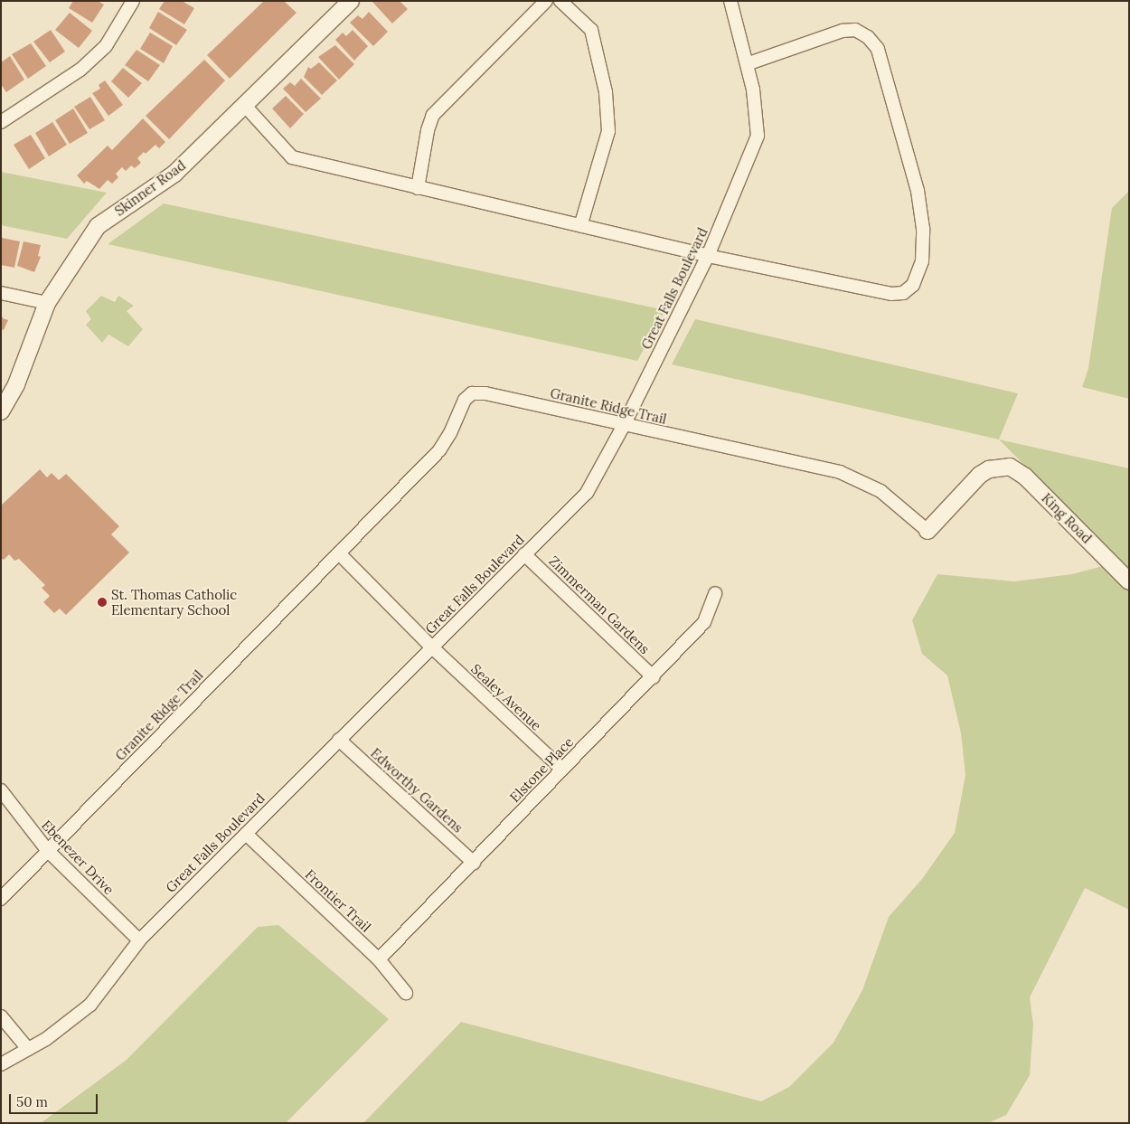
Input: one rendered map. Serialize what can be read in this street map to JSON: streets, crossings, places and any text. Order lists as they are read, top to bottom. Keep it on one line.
{"streets":{"street":["Skinner Road","Great Falls Boulevard","Granite Ridge Trail","King Road","Zimmerman Gardens","Sealey Avenue","Elstone Place","Edworthy Gardens","Ebenezer Drive","Frontier Trail"]},"crossings":[["Great Falls Boulevard","Granite Ridge Trail"],["Great Falls Boulevard","Zimmerman Gardens"],["Great Falls Boulevard","Sealey Avenue"],["Great Falls Boulevard","Edworthy Gardens"],["Great Falls Boulevard","Ebenezer Drive"],["Great Falls Boulevard","Frontier Trail"],["Granite Ridge Trail","King Road"],["Granite Ridge Trail","Ebenezer Drive"],["Zimmerman Gardens","Elstone Place"],["Sealey Avenue","Elstone Place"],["Elstone Place","Edworthy Gardens"],["Elstone Place","Frontier Trail"]],"places":["St. Thomas Catholic Elementary School"],"scale_bar":"50 m"}
